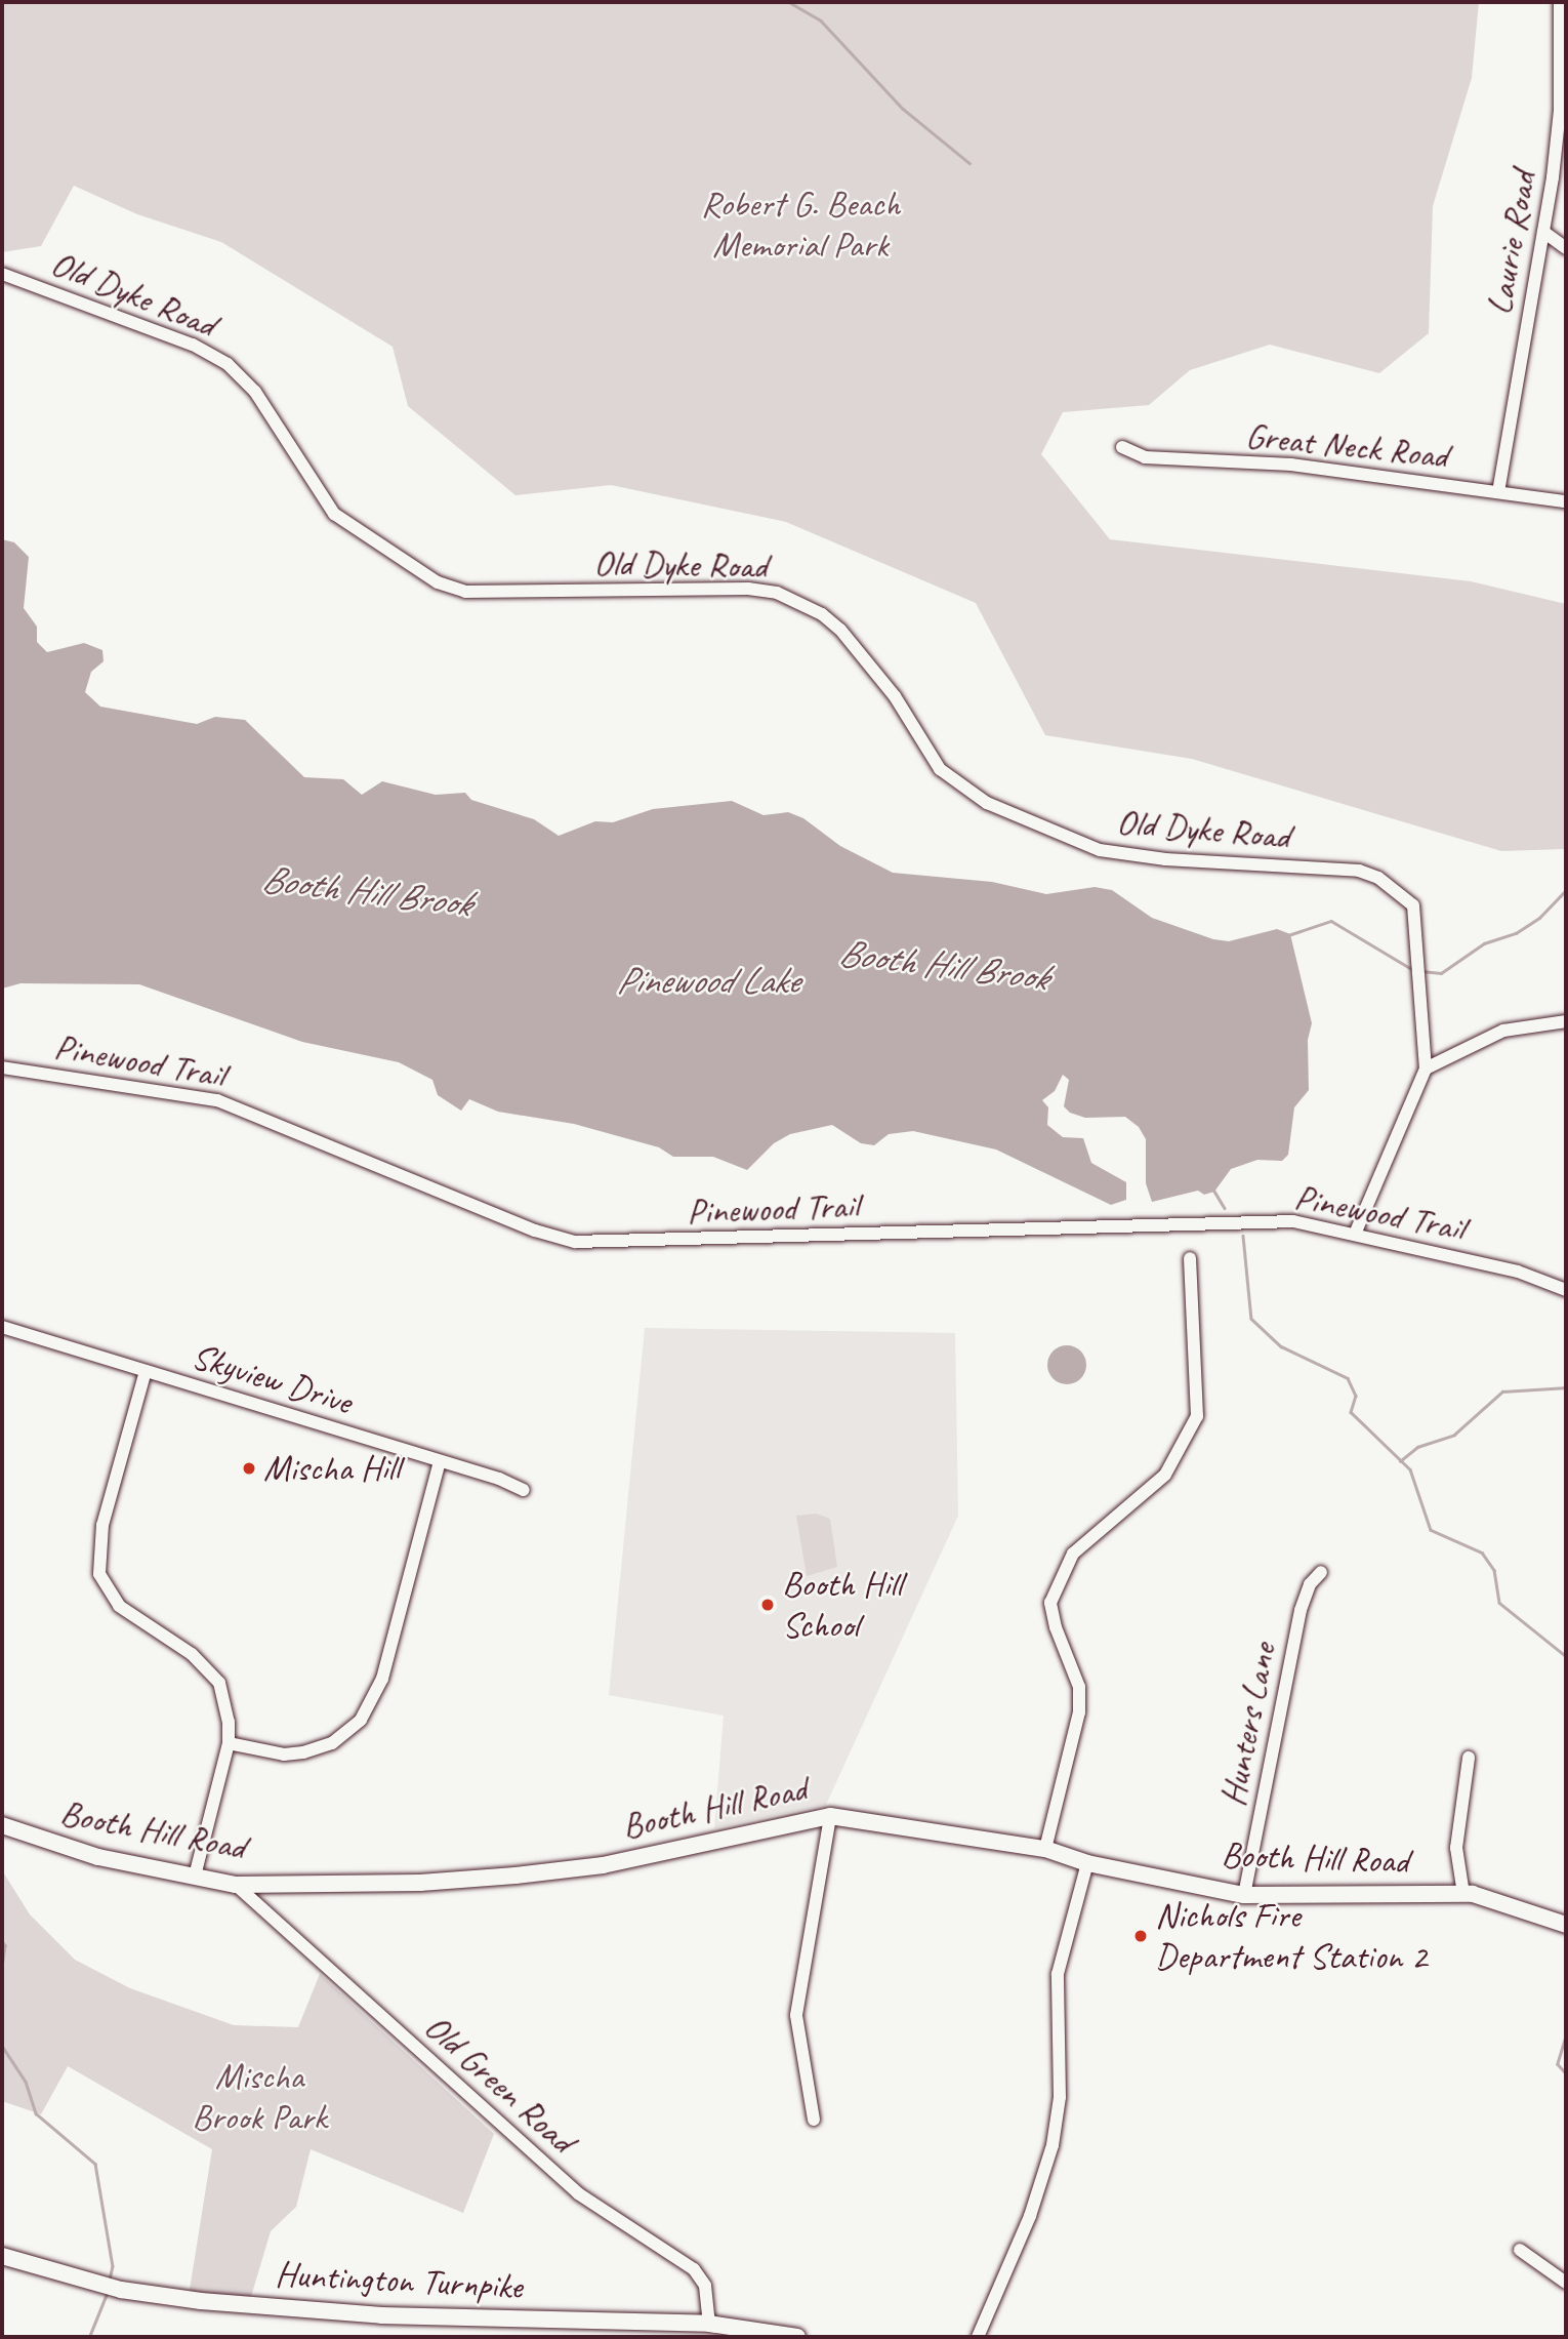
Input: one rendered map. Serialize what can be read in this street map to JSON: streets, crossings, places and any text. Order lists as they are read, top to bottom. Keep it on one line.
{"streets":{"street":["Laurie Road","Old Dyke Road","Great Neck Road","Pinewood Trail","Skyview Drive","Hunters Lane","Booth Hill Road","Old Green Road","Huntington Turnpike"]},"crossings":[["Laurie Road","Great Neck Road"],["Hunters Lane","Booth Hill Road"],["Booth Hill Road","Old Green Road"],["Old Green Road","Huntington Turnpike"]],"water":["Booth Hill Brook","Pinewood Lake"],"parks":["Robert G. Beach Memorial Park","Mischa Brook Park"],"places":["Mischa Hill","Booth Hill School","Nichols Fire Department Station 2"]}
